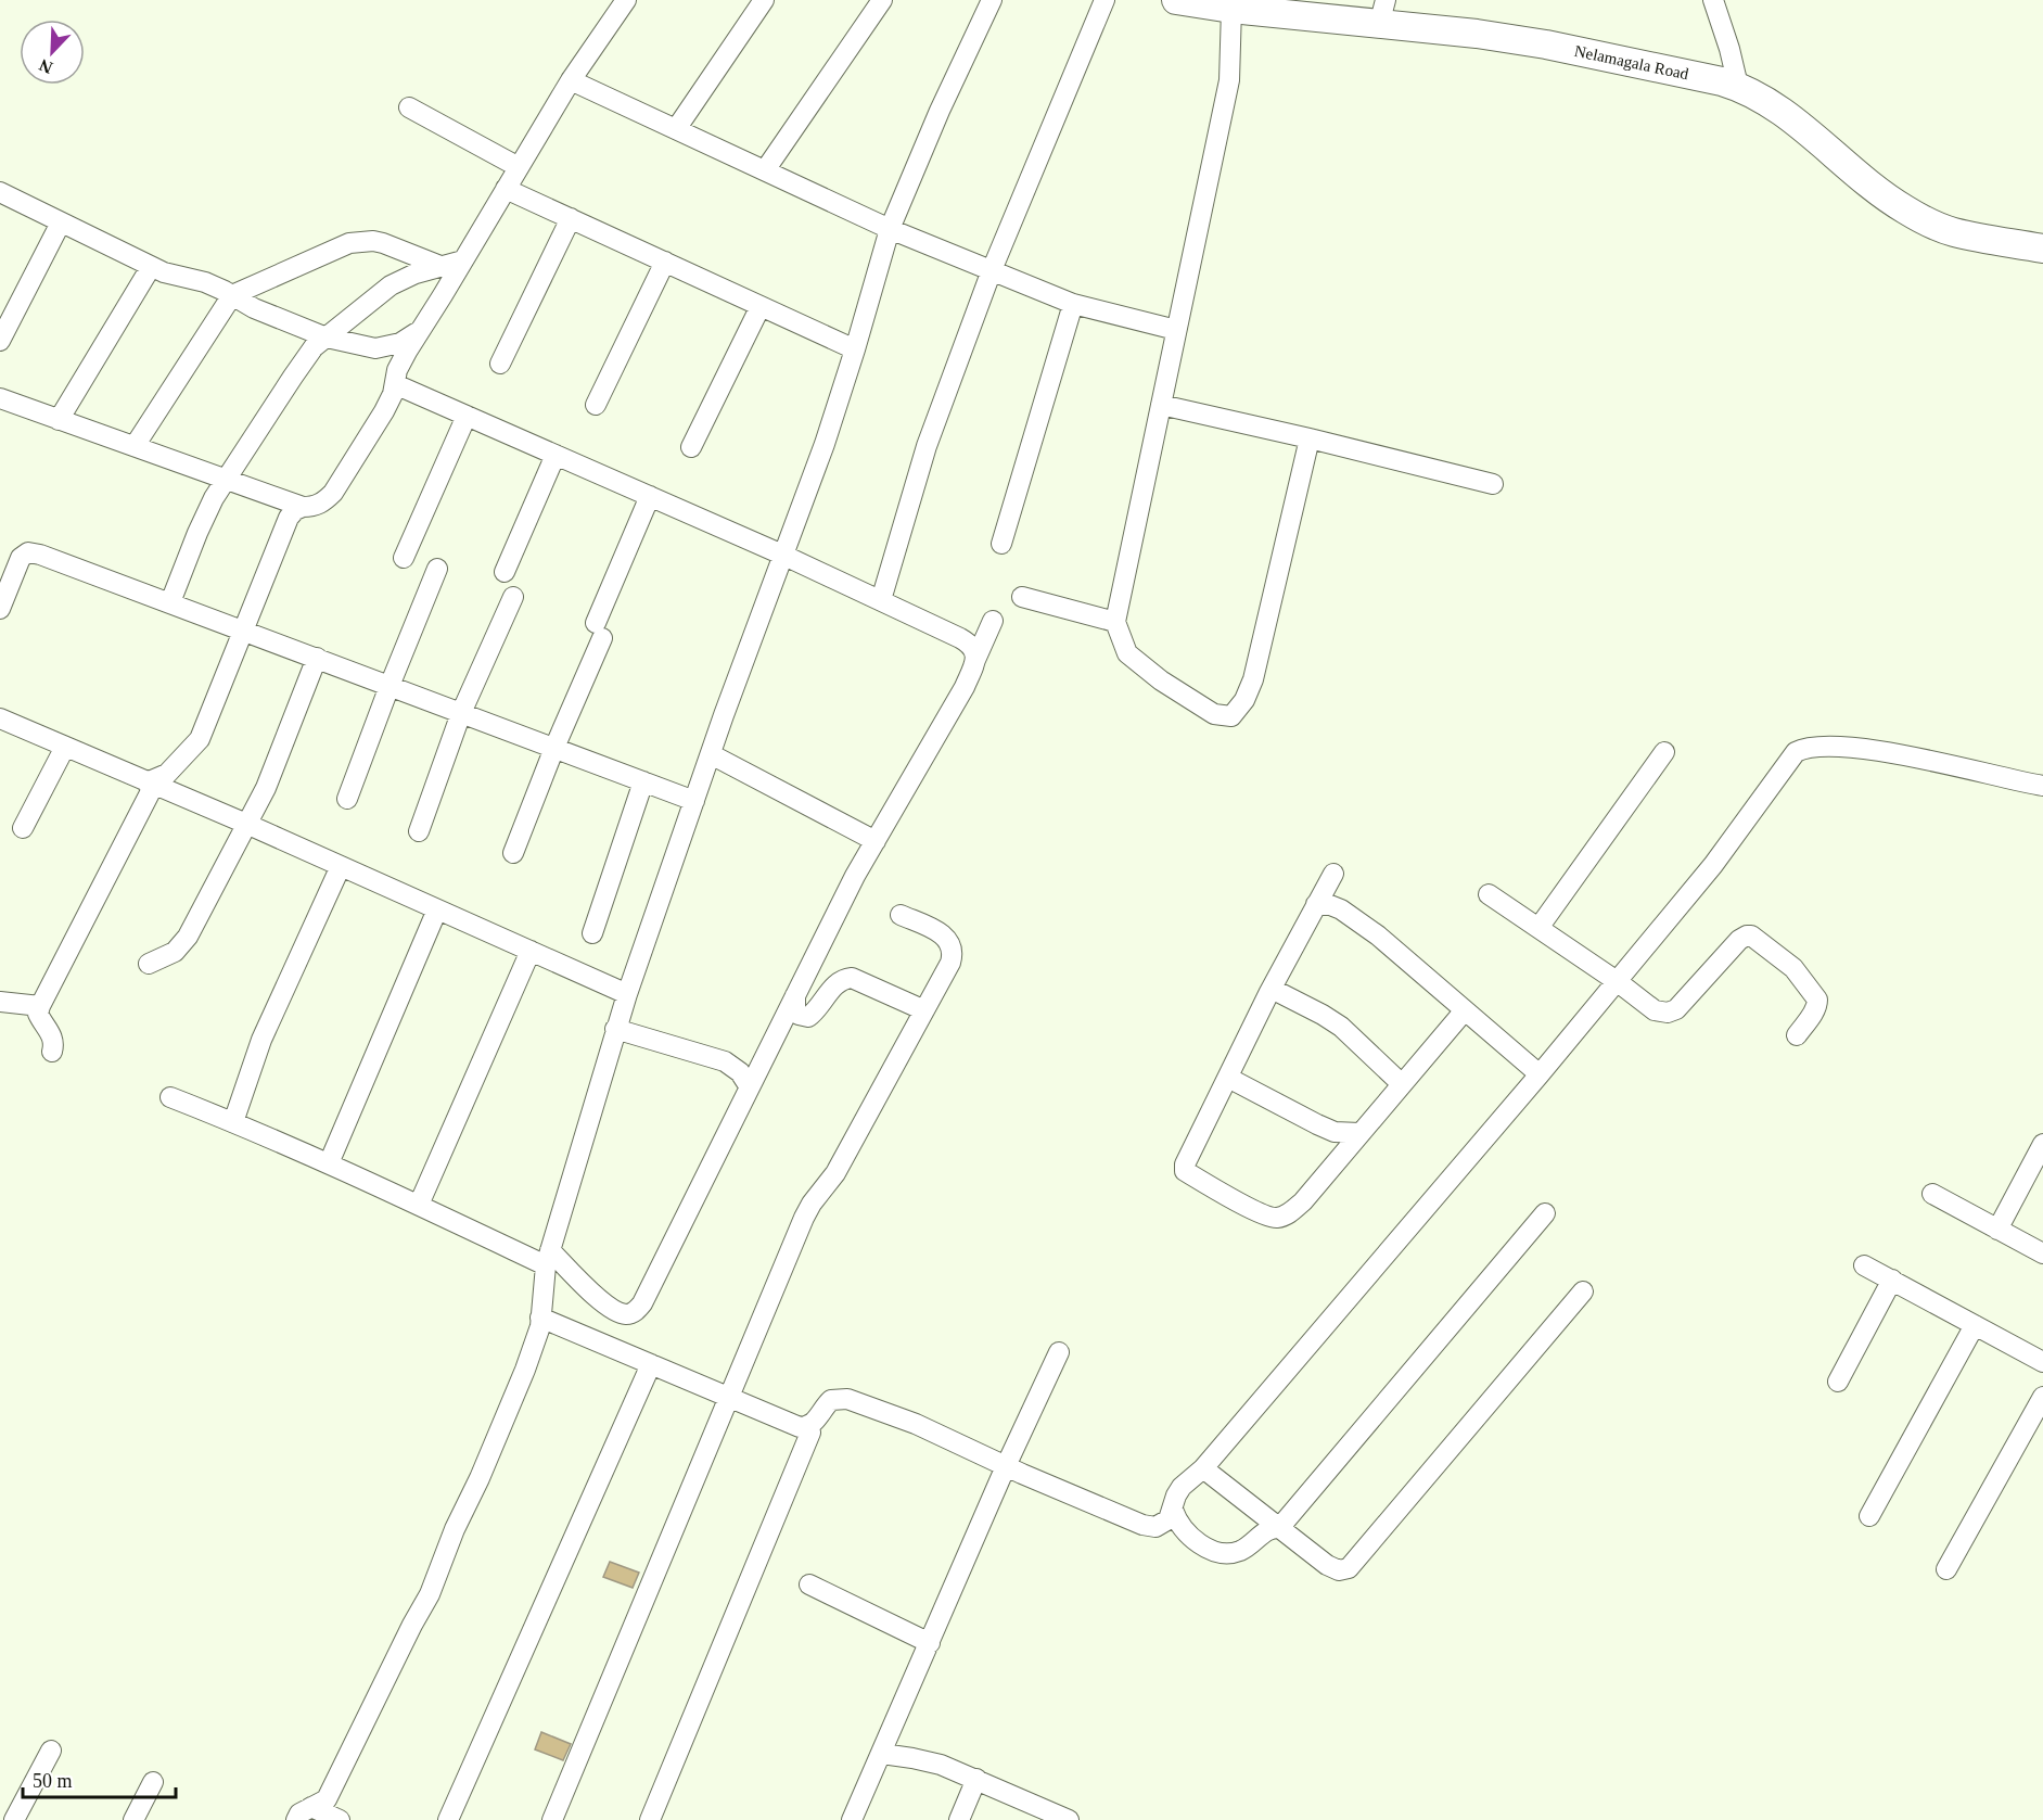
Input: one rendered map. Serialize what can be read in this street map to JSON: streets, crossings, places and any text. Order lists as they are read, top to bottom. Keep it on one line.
{"streets":{"street":["Nelamagala Road"]},"scale_bar":"50 m","north":"bottom left"}
